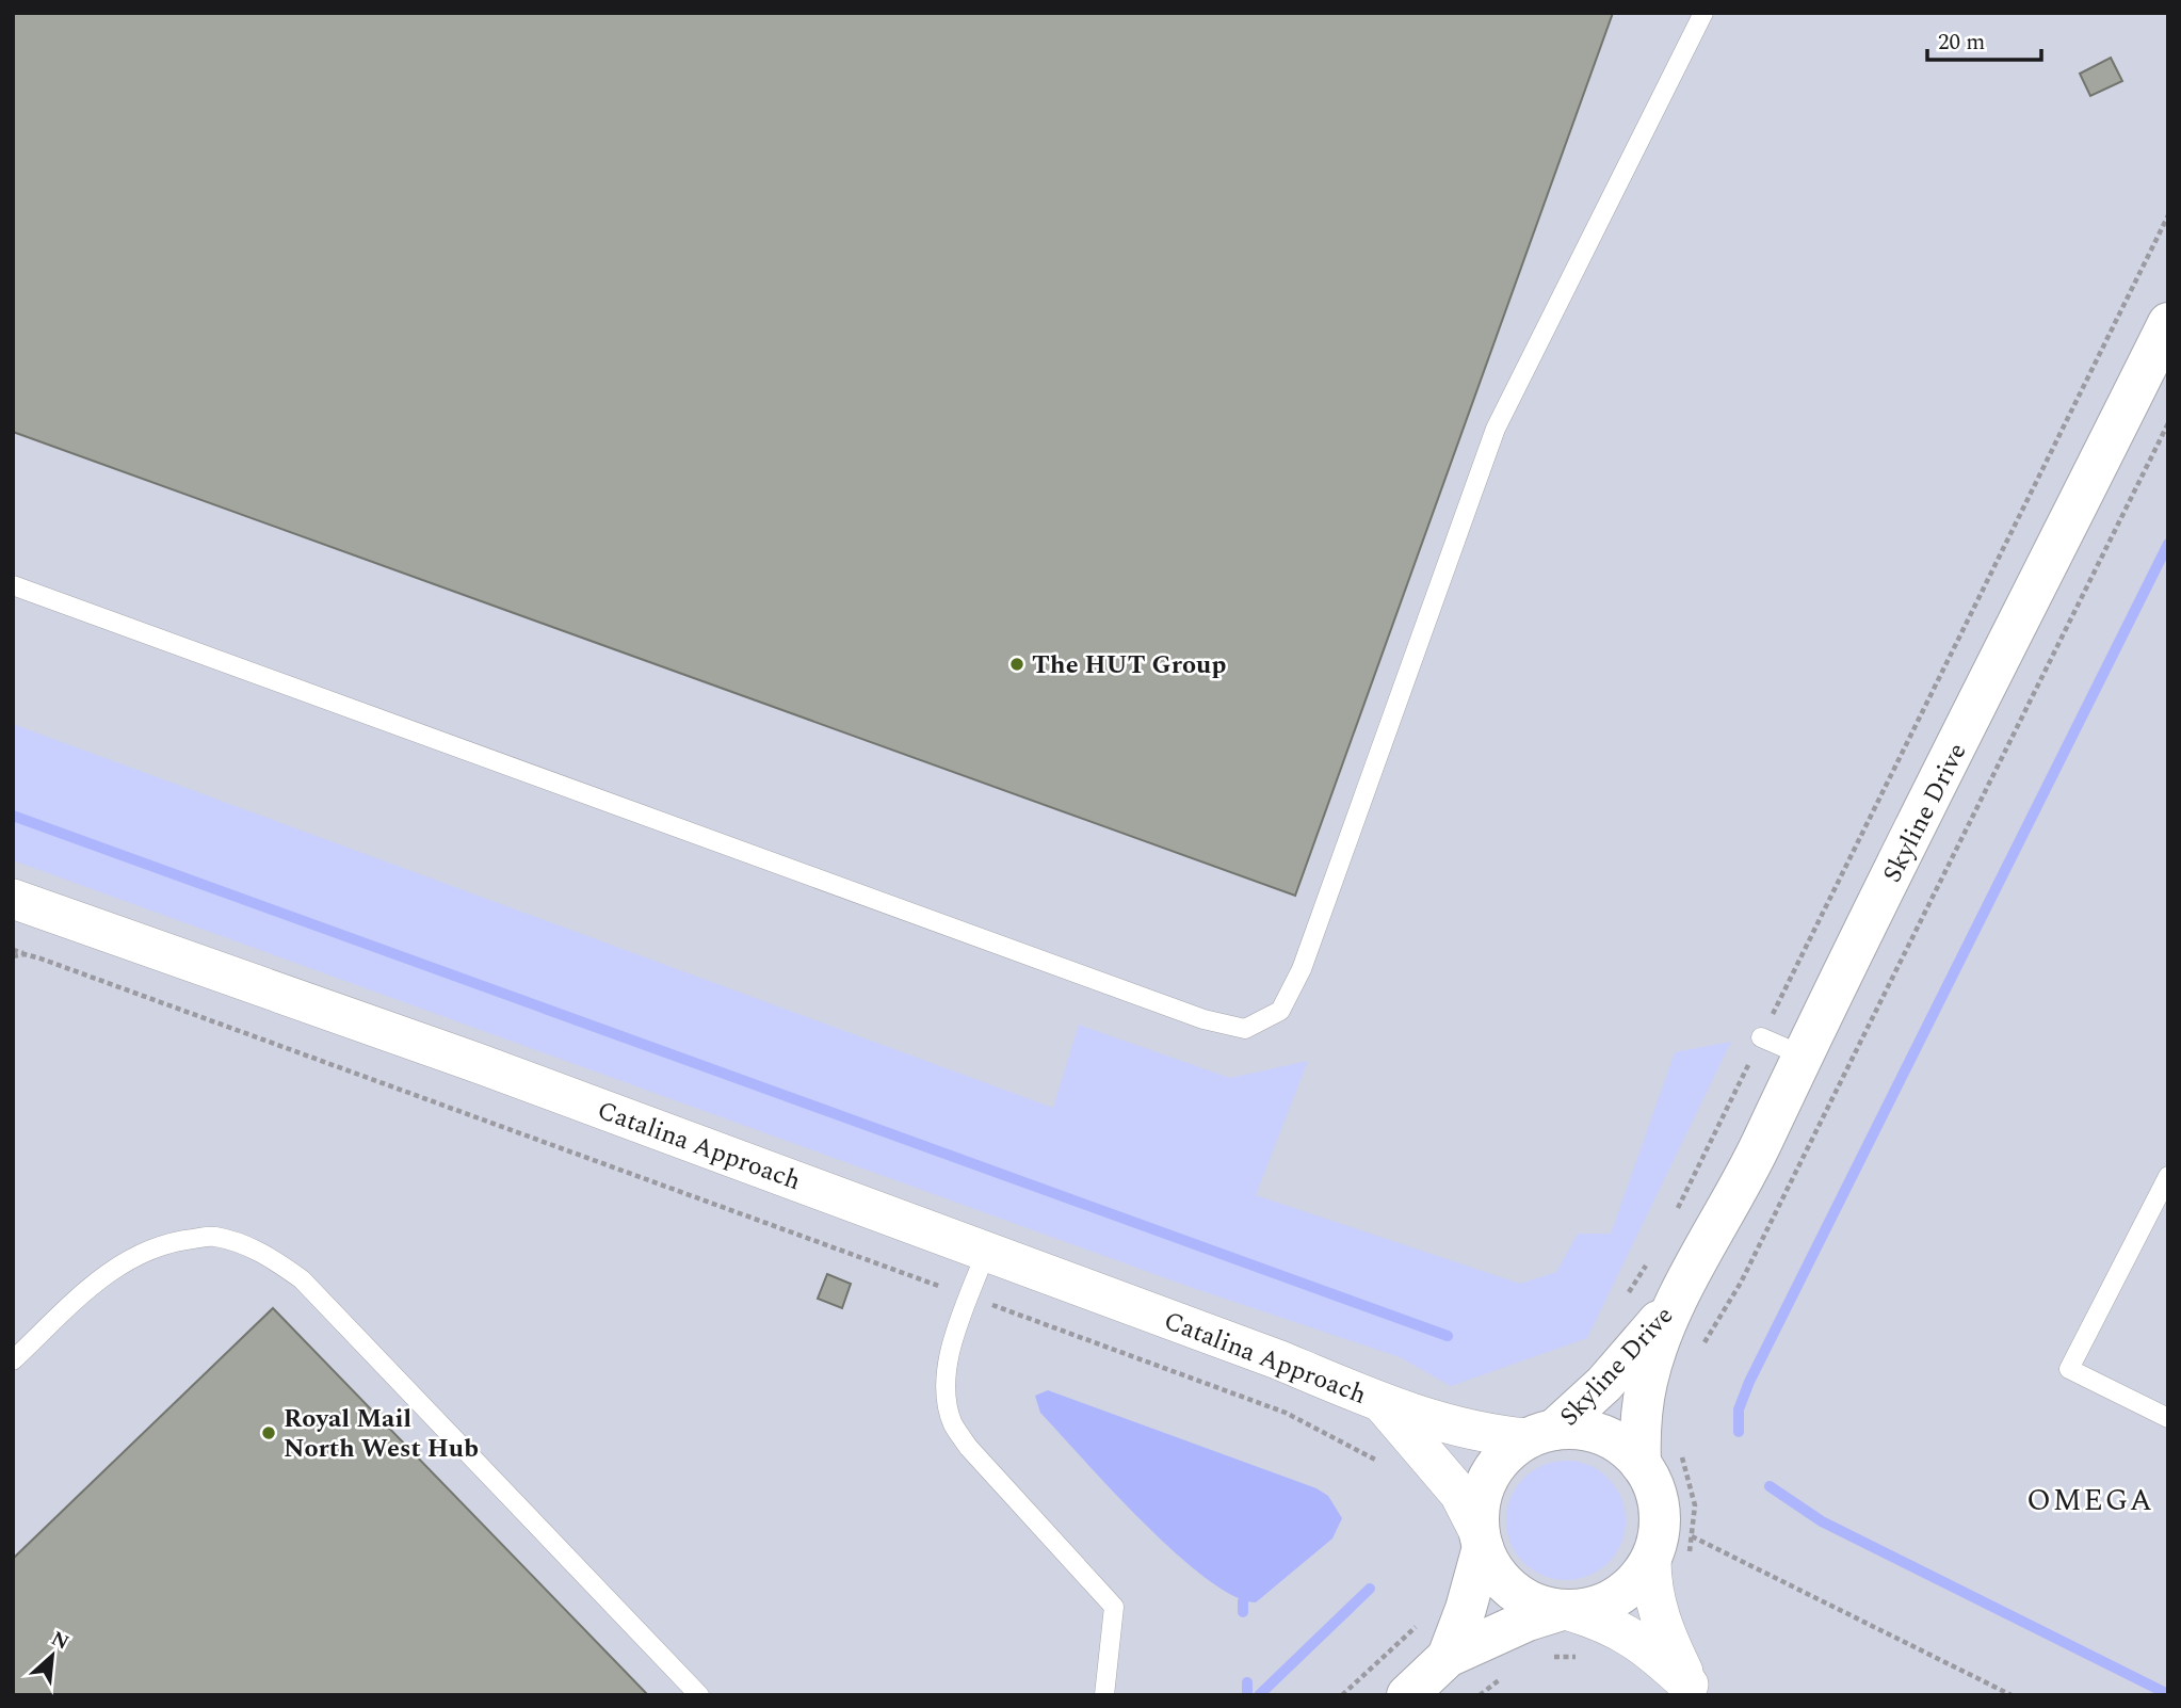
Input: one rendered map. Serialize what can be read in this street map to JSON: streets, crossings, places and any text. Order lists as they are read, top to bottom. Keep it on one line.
{"streets":{"main road":["Skyline Drive"],"street":["Catalina Approach"]},"crossings":[["Skyline Drive","Catalina Approach"]],"districts":["OMEGA"],"places":["The HUT Group","Royal Mail North West Hub"],"scale_bar":"20 m","north":"top right"}
